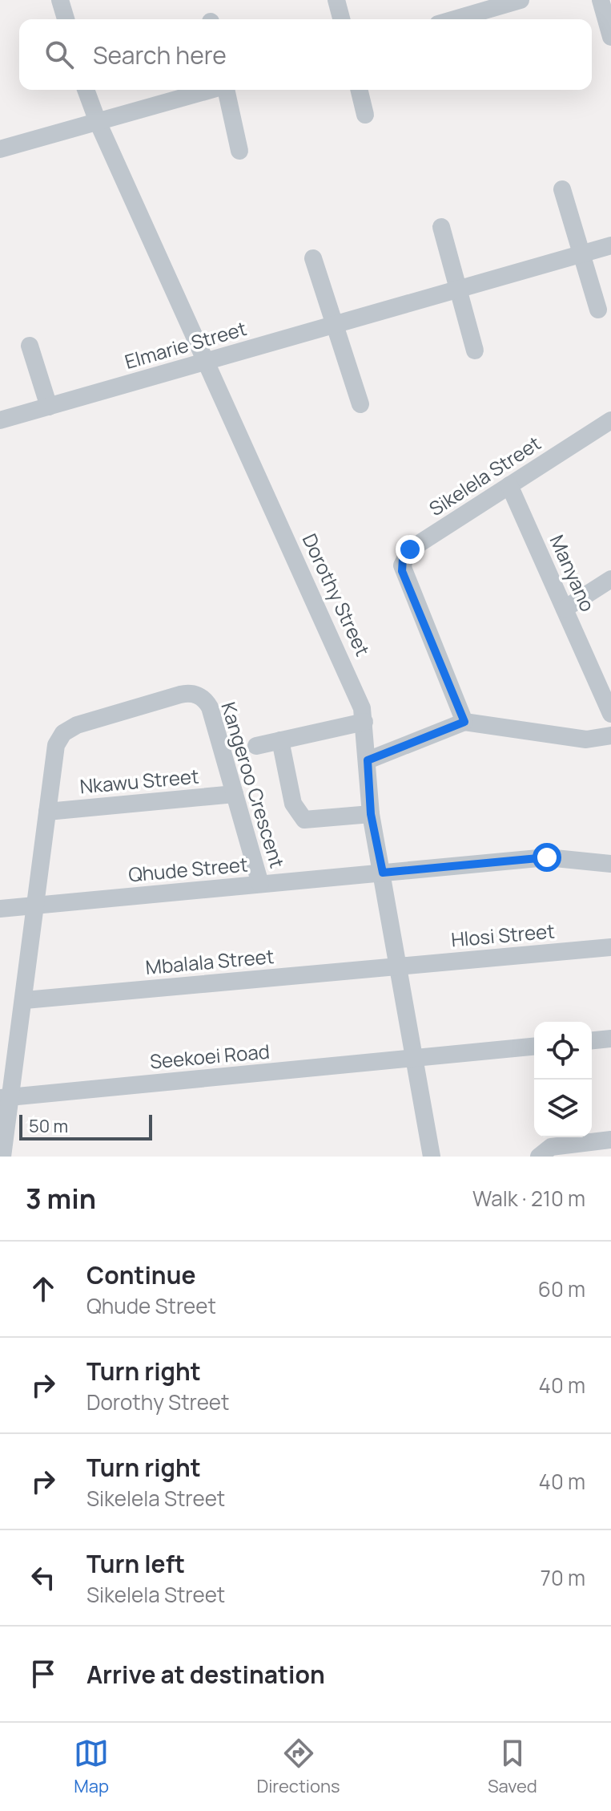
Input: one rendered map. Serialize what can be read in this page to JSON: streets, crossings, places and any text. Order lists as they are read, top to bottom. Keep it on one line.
{"streets":{"street":["Elmarie Street","Sikelela Street","Manyano","Dorothy Street","Nkawu Street","Kangeroo Crescent","Qhude Street","Hlosi Street","Mbalala Street","Seekoei Road"]},"crossings":[["Elmarie Street","Dorothy Street"],["Sikelela Street","Manyano"],["Dorothy Street","Qhude Street"],["Dorothy Street","Hlosi Street"],["Dorothy Street","Mbalala Street"],["Dorothy Street","Seekoei Road"],["Nkawu Street","Kangeroo Crescent"],["Kangeroo Crescent","Qhude Street"],["Kangeroo Crescent","Mbalala Street"],["Kangeroo Crescent","Seekoei Road"],["Hlosi Street","Mbalala Street"]],"scale_bar":"50 m","page":{"search":"Search here","scale":"50 m","heading":["3 min","Walk · 210 m"],"list":[["Continue","Qhude Street","60 m"],["Turn right","Dorothy Street","40 m"],["Turn right","Sikelela Street","40 m"],["Turn left","Sikelela Street","70 m"],"Arrive at destination"],"nav":["Map","Directions","Saved"]}}
